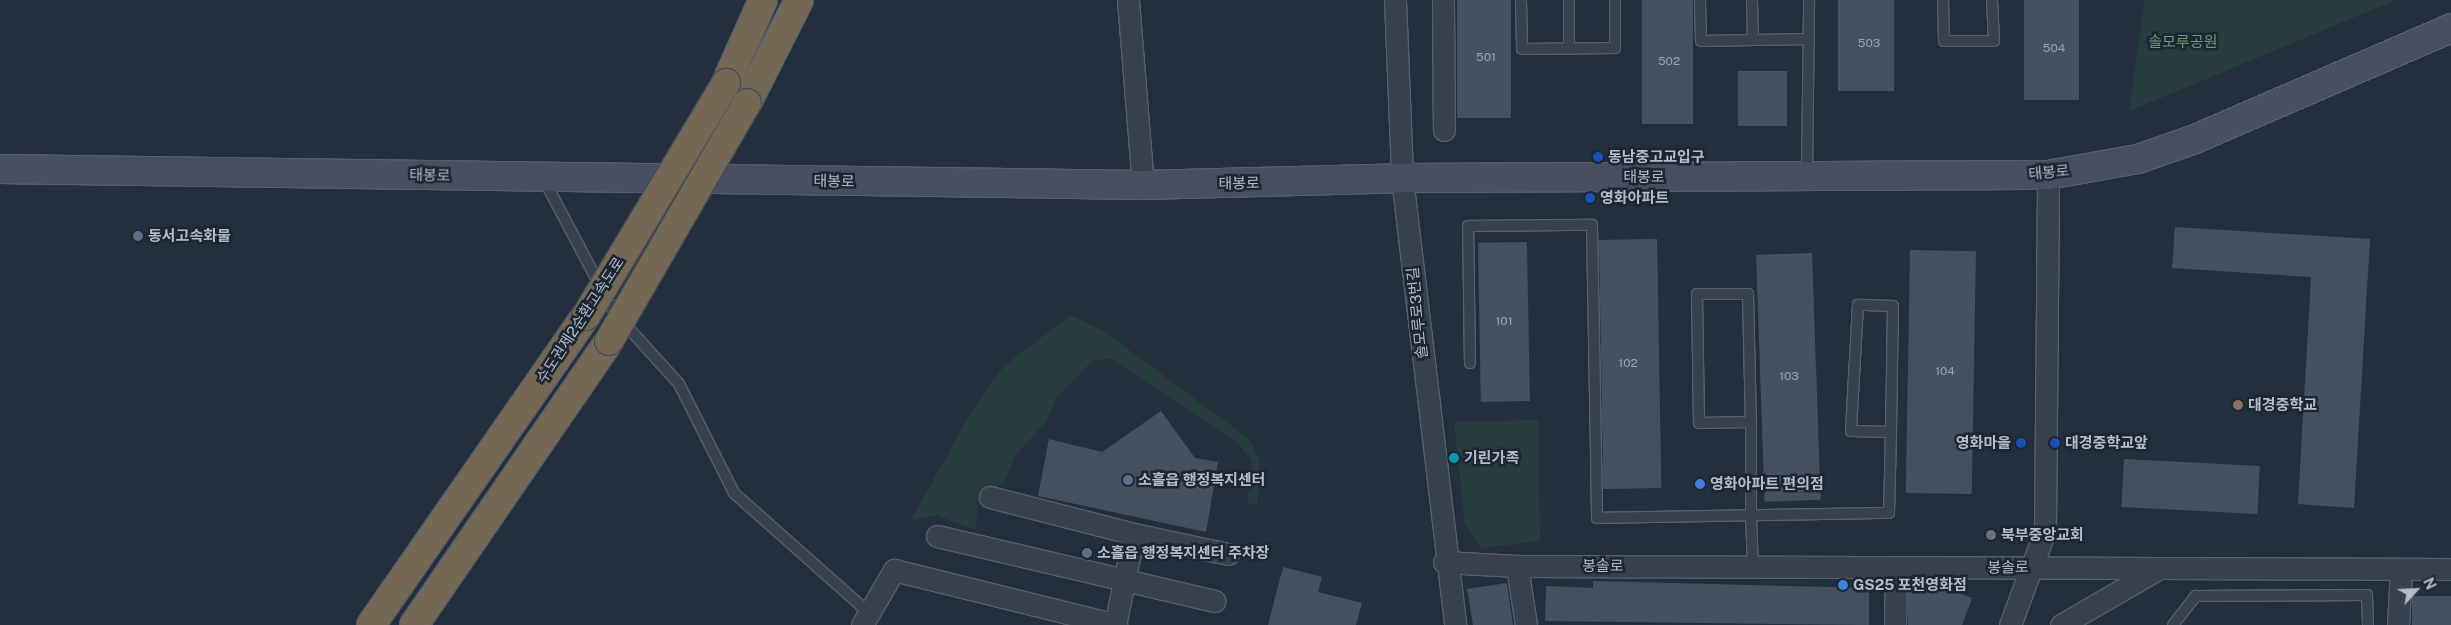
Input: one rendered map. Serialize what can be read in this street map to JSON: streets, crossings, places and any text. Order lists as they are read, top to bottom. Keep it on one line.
{"streets":{"highway":["수도권제2순환고속도로"],"main road":["태봉로"],"street":["솔모루로3번길","봉솔로"]},"crossings":[["태봉로","솔모루로3번길"],["솔모루로3번길","봉솔로"]],"parks":["솔모루공원"],"places":["동남중고교입구","영화아파트","동서고속화물","대경중학교","영화마을","대경중학교앞","기린가족","소흘읍 행정복지센터","영화아파트 편의점","북부중앙교회","소흘읍 행정복지센터 주차장","GS25 포천영화점"],"house_numbers":["503","504","501","502","101","102","104","103"],"north":"top right"}
